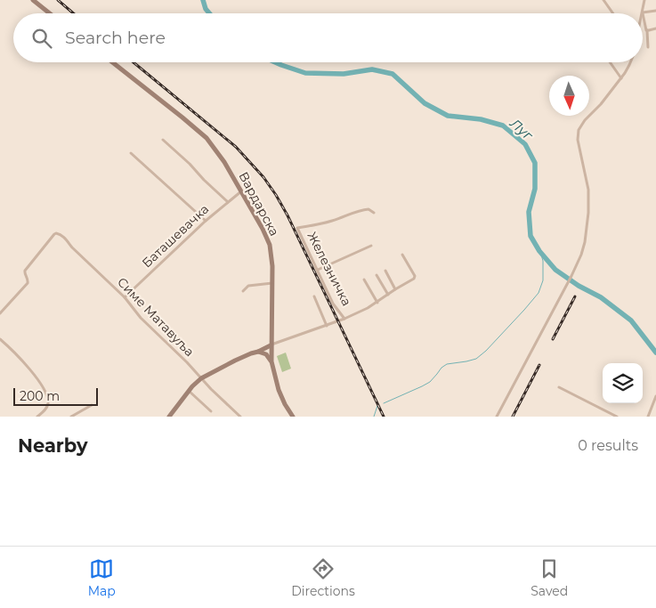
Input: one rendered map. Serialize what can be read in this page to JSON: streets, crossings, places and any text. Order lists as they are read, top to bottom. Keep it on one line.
{"streets":{"main road":["Вардарска"],"street":["Баташевачка","Железничка","Симе Матавуља"]},"crossings":[["Вардарска","Баташевачка"],["Баташевачка","Симе Матавуља"]],"water":["Луг"],"scale_bar":"200 m","north":"bottom","page":{"search":"Search here","scale":"200 m","heading":["Nearby","0 results"],"nav":["Map","Directions","Saved"]}}
